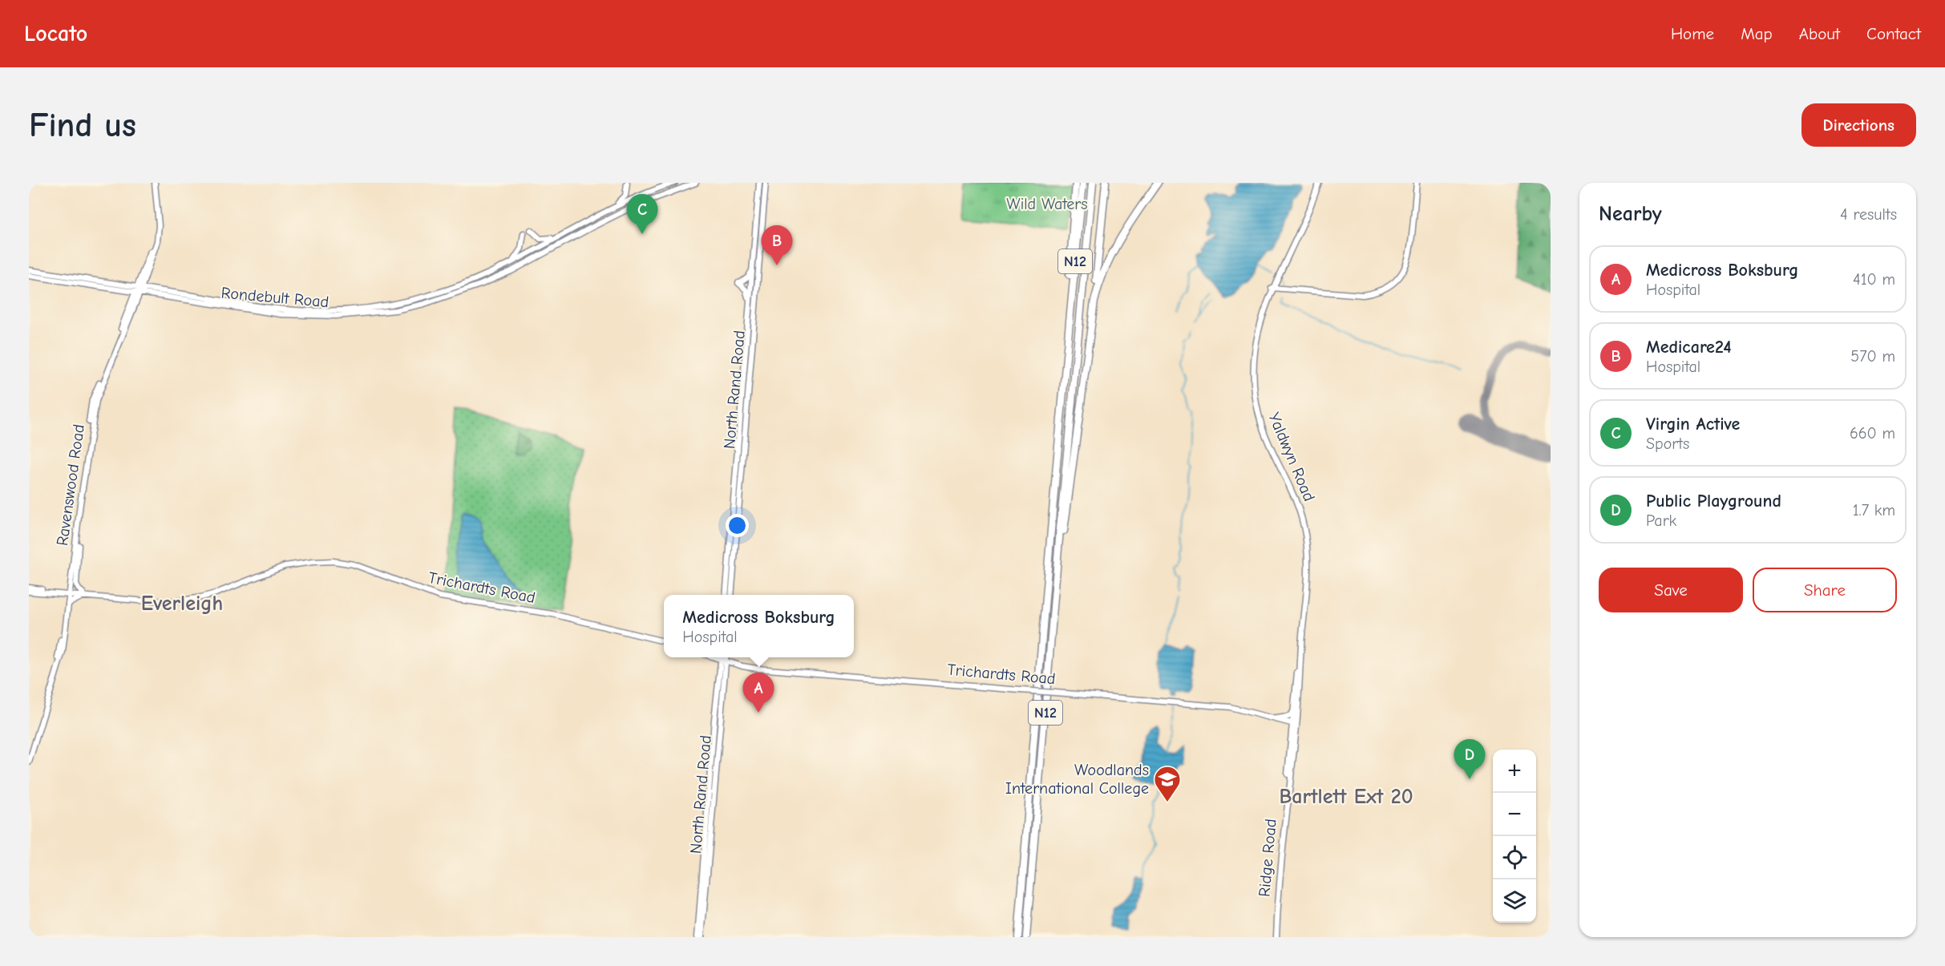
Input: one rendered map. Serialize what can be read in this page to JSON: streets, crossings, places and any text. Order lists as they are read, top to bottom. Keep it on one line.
{"streets":{"highway":["N12"],"main road":["Rondebult Road","North Rand Road","Yaldwyn Road","Ravenswood Road","Trichardts Road","Ridge Road"]},"crossings":[["Rondebult Road","Ravenswood Road"],["North Rand Road","Trichardts Road"],["Yaldwyn Road","Trichardts Road"],["Yaldwyn Road","Ridge Road"],["Ravenswood Road","Trichardts Road"],["Trichardts Road","Ridge Road"]],"districts":["Everleigh","Bartlett Ext 20"],"parks":["Wild Waters"],"places":{"school or university":["Woodlands International College"]},"page":{"header":"Locato","nav":["Home","Map","About","Contact"],"buttons":["Directions",["Save","Share"]],"title":"Find us","heading":["Nearby","4 results"],"pins":["C","B","A","D"],"list":[{"mark":"A","name":"Medicross Boksburg","note":"Hospital","value":"410 m"},{"mark":"B","name":"Medicare24","note":"Hospital","value":"570 m"},{"mark":"C","name":"Virgin Active","note":"Sports","value":"660 m"},{"mark":"D","name":"Public Playground","note":"Park","value":"1.7 km"}],"popup":["Medicross Boksburg","Hospital"],"map_buttons":["+","−"]}}
